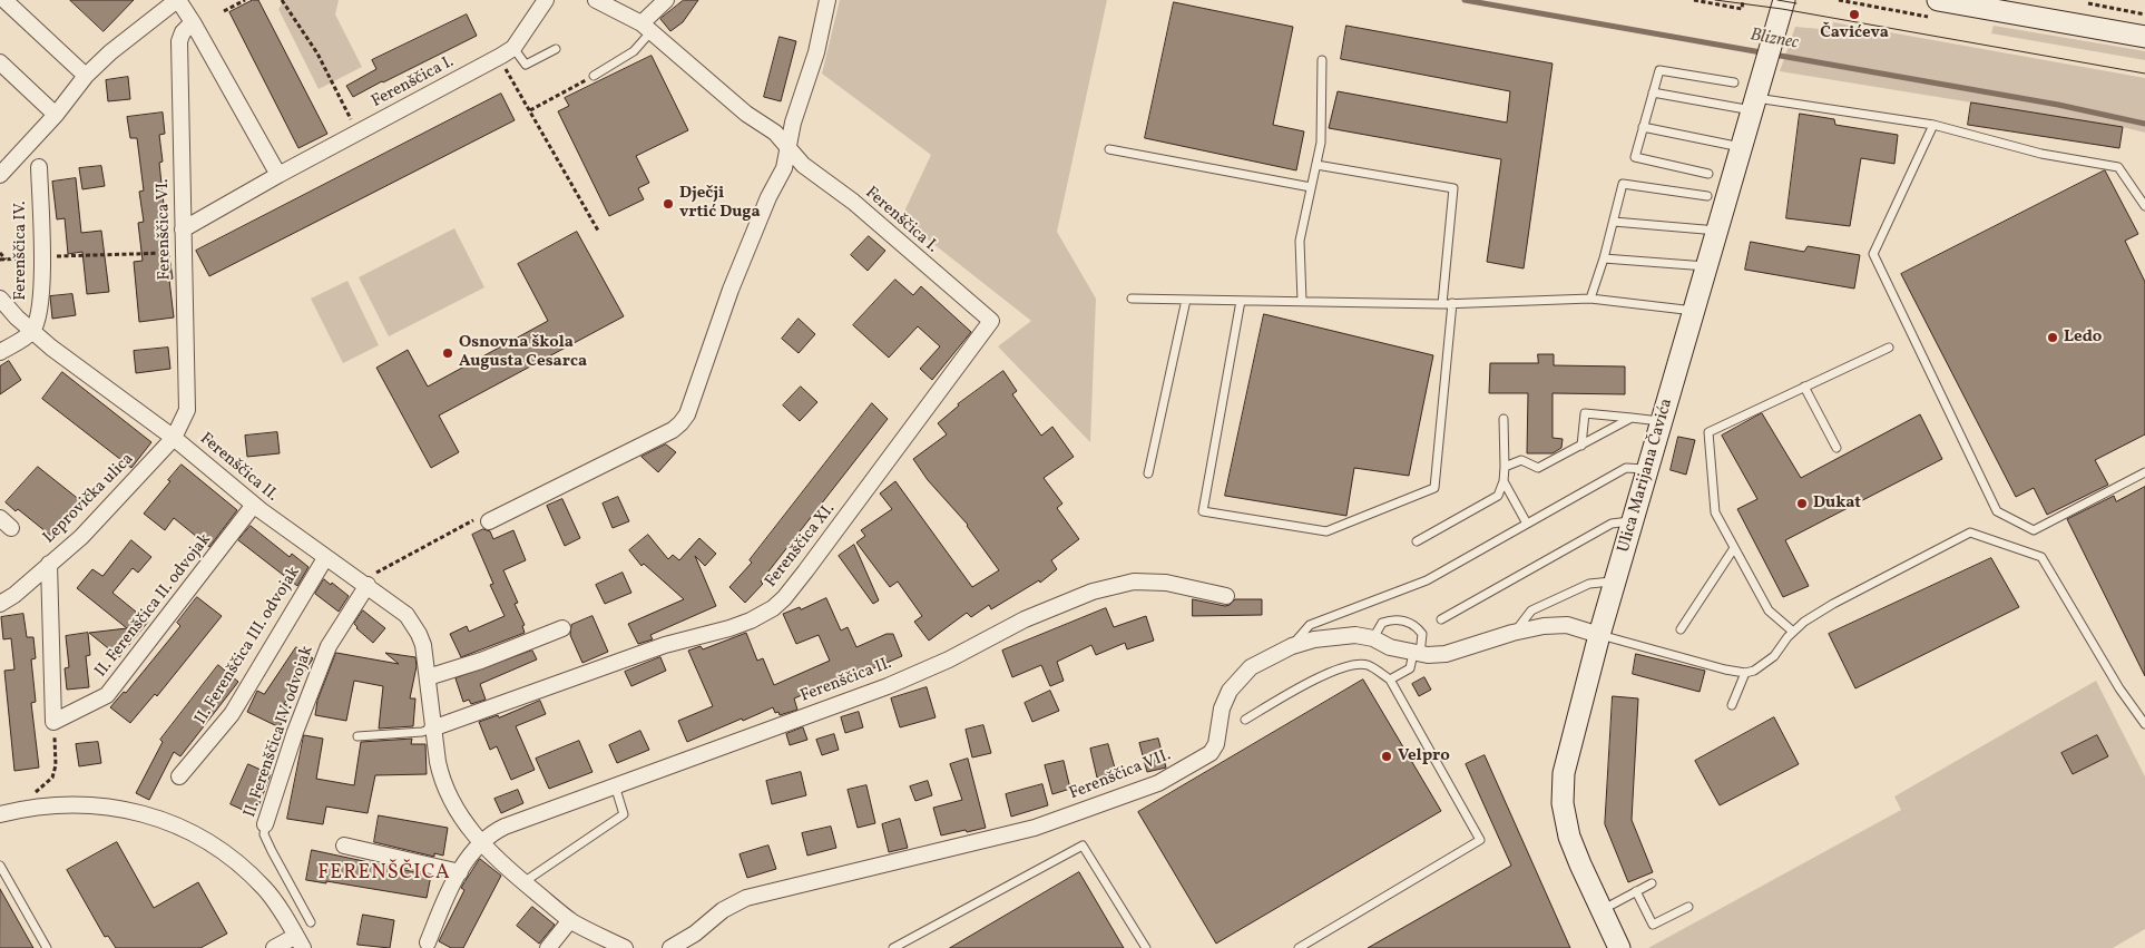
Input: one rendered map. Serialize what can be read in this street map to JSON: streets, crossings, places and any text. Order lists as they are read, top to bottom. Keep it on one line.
{"streets":{"street":["Ferenščica I.","Ferenščica VI.","Ferenščica IV.","Ferenščica II.","Ulica Marijana Čavića","Leprovička ulica","Ferenščica XI.","II. Ferenščica II. odvojak","II. Ferenščica III. odvojak","II. Ferenščica IV. odvojak","Ferenščica VII."]},"crossings":[["Ferenščica I.","Ferenščica VI."],["Ferenščica I.","Ferenščica XI."],["Ferenščica VI.","Ferenščica II."],["Ferenščica VI.","Leprovička ulica"],["Ferenščica IV.","Ferenščica II."],["Ferenščica II.","Leprovička ulica"],["Ferenščica II.","Ferenščica XI."],["Ferenščica II.","II. Ferenščica II. odvojak"],["Ferenščica II.","II. Ferenščica III. odvojak"],["Ferenščica II.","II. Ferenščica IV. odvojak"],["Ulica Marijana Čavića","Ferenščica VII."]],"districts":["FERENŠČICA"],"water":["Bliznec"],"places":["Čavićeva","Dječji vrtić Duga","Ledo","Osnovna škola Augusta Cesarca","Dukat","Velpro"]}
